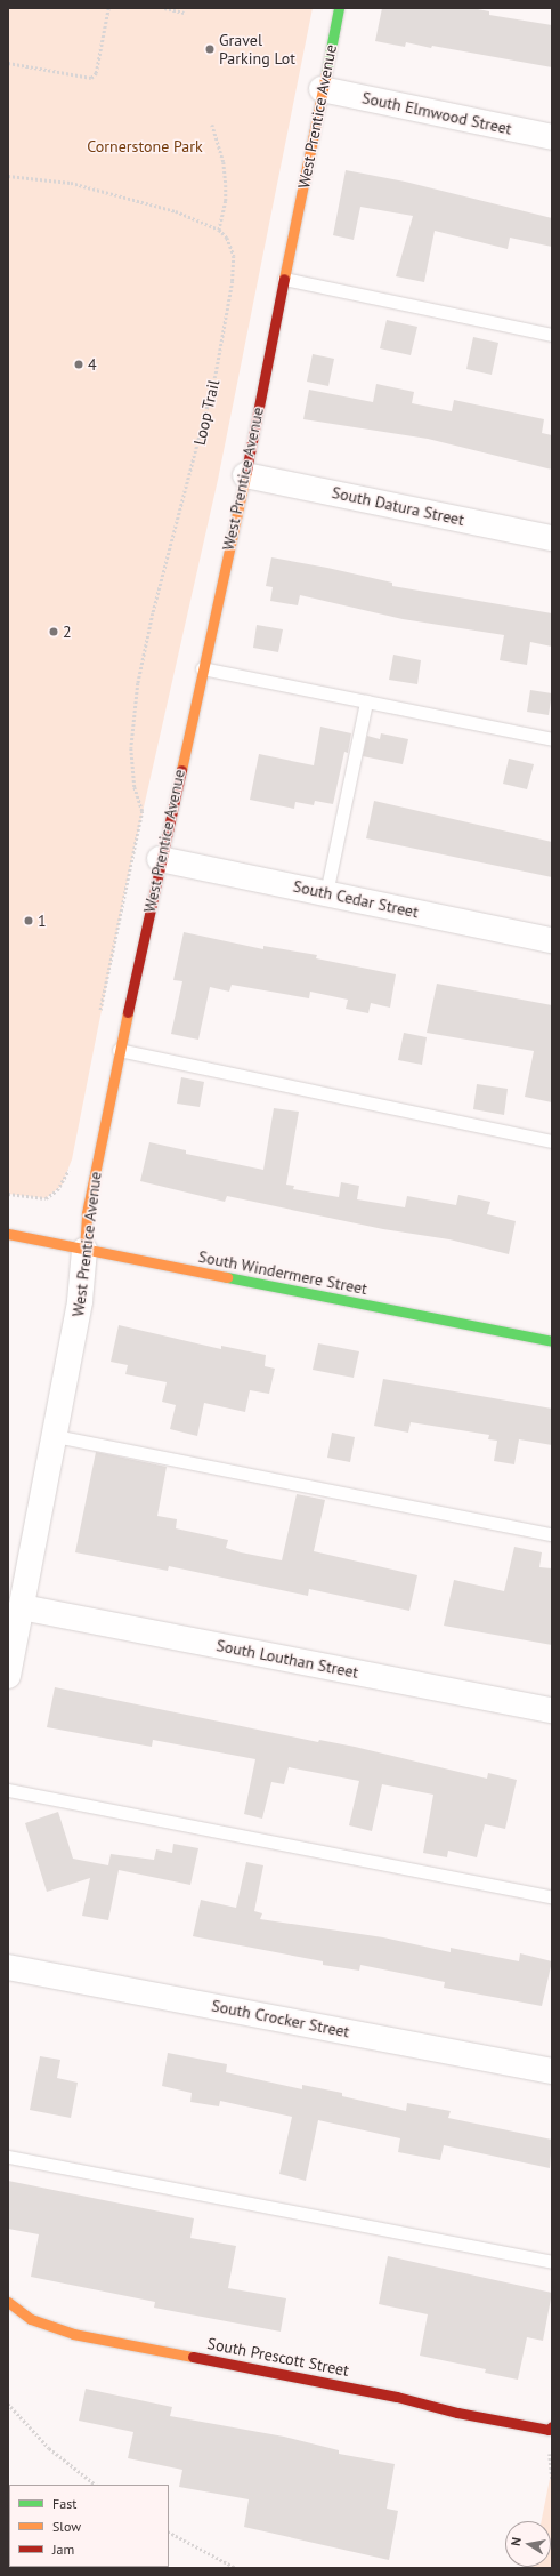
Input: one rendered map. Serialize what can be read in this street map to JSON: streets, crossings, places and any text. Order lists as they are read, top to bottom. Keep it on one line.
{"streets":{"street":["South Elmwood Street","West Prentice Avenue","South Datura Street","South Cedar Street","South Windermere Street","South Louthan Street","South Crocker Street","South Prescott Street"],"path":["Loop Trail"]},"crossings":[["South Elmwood Street","West Prentice Avenue"],["West Prentice Avenue","South Datura Street"],["West Prentice Avenue","South Cedar Street"],["West Prentice Avenue","South Windermere Street"],["West Prentice Avenue","South Louthan Street"]],"parks":["Cornerstone Park"],"places":["Gravel Parking Lot","4","2","1"],"legend":["Fast","Slow","Jam"],"north":"left"}
